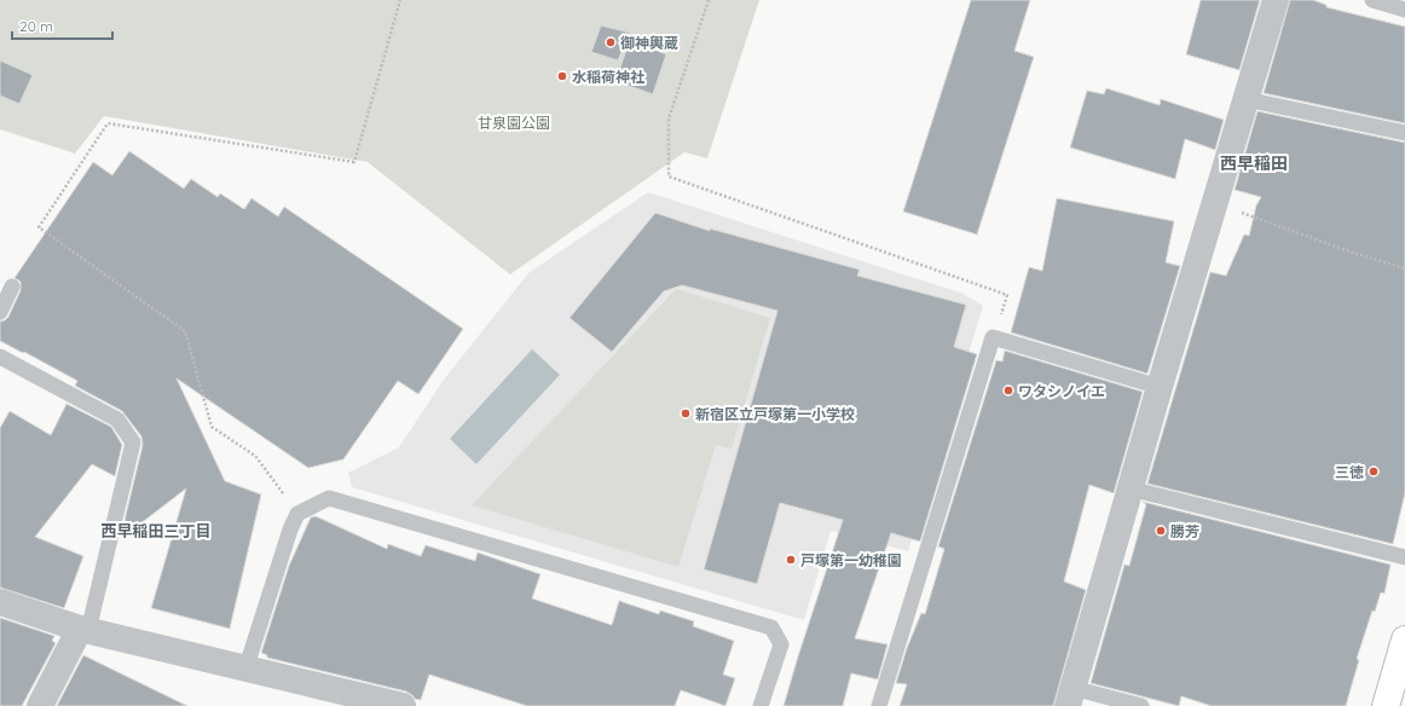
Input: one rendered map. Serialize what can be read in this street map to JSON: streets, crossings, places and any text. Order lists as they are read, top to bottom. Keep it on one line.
{"districts":["西早稲田","西早稲田三丁目"],"parks":["甘泉園公園"],"places":["御神輿蔵","水稲荷神社","ワタシノイエ","新宿区立戸塚第一小学校","三徳","勝芳","戸塚第一幼稚園"],"scale_bar":"20 m"}
